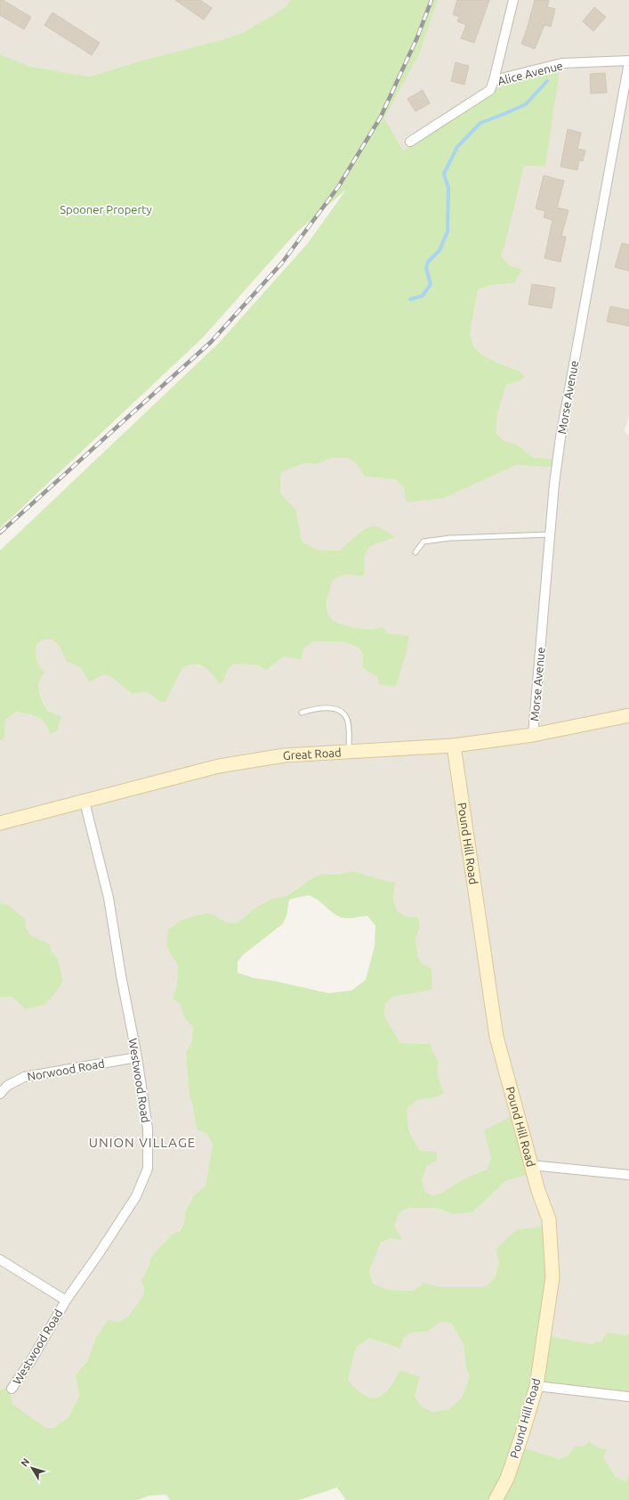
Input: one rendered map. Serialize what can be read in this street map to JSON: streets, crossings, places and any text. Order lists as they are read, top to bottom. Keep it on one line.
{"streets":{"street":["Alice Avenue","Morse Avenue","Great Road","Pound Hill Road","Norwood Road","Westwood Road"]},"crossings":[["Alice Avenue","Morse Avenue"],["Morse Avenue","Great Road"],["Great Road","Pound Hill Road"],["Great Road","Westwood Road"],["Norwood Road","Westwood Road"]],"districts":["UNION VILLAGE"],"parks":["Spooner Property"],"north":"top left"}
